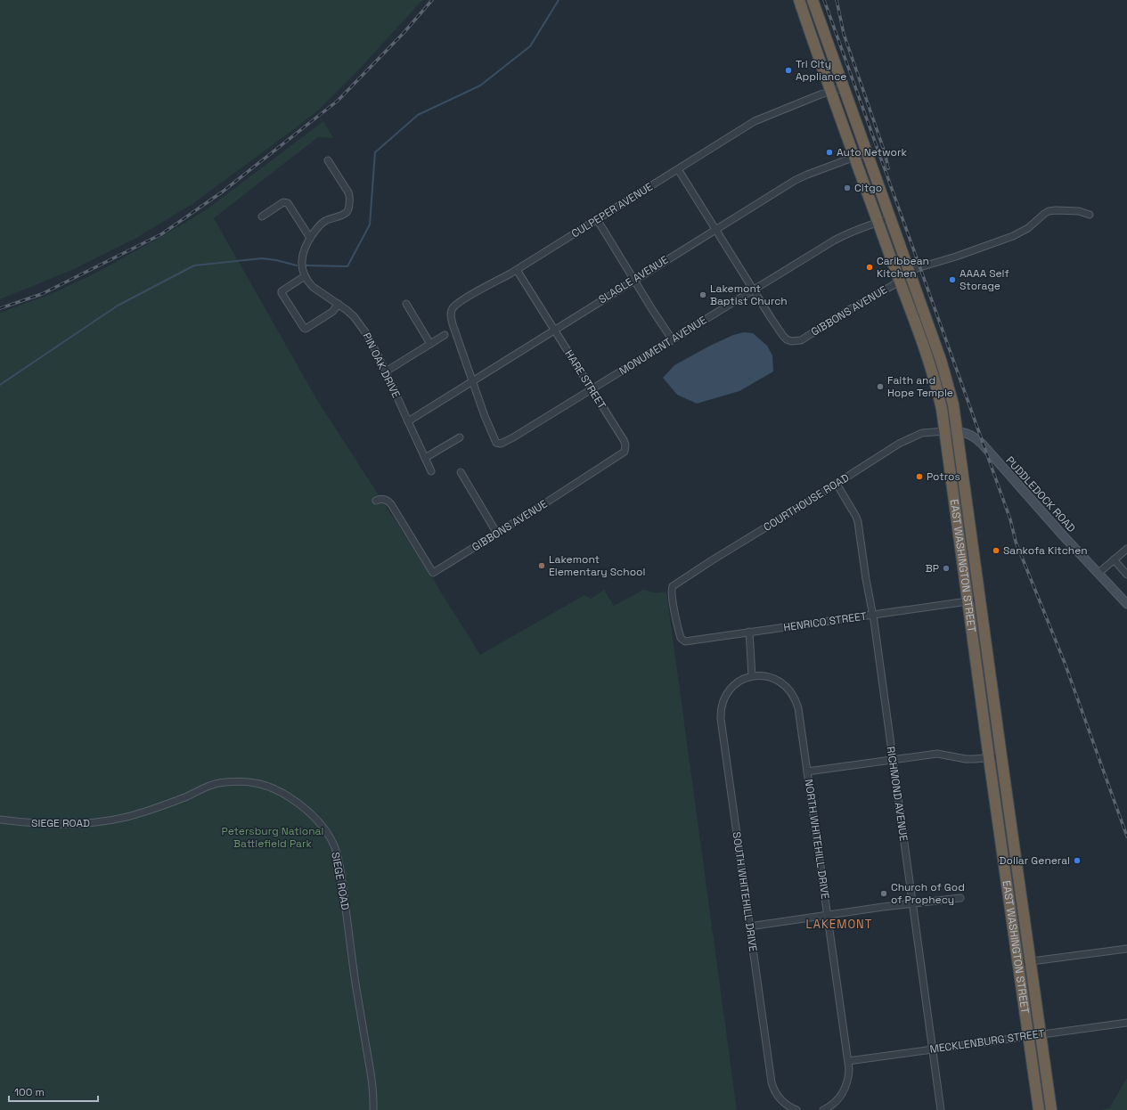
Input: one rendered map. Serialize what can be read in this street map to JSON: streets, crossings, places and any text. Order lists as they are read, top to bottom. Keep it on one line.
{"streets":{"highway":["EAST WASHINGTON STREET"],"main road":["PUDDLEDOCK ROAD"],"street":["CULPEPER AVENUE","SLAGLE AVENUE","GIBBONS AVENUE","MONUMENT AVENUE","PIN OAK DRIVE","HARE STREET","COURTHOUSE ROAD","HENRICO STREET","RICHMOND AVENUE","SIEGE ROAD","NORTH WHITEHILL DRIVE","SOUTH WHITEHILL DRIVE","MECKLENBURG STREET"]},"crossings":[["CULPEPER AVENUE","SLAGLE AVENUE"],["CULPEPER AVENUE","GIBBONS AVENUE"],["CULPEPER AVENUE","MONUMENT AVENUE"],["CULPEPER AVENUE","HARE STREET"],["CULPEPER AVENUE","EAST WASHINGTON STREET"],["SLAGLE AVENUE","GIBBONS AVENUE"],["SLAGLE AVENUE","MONUMENT AVENUE"],["SLAGLE AVENUE","PIN OAK DRIVE"],["SLAGLE AVENUE","HARE STREET"],["SLAGLE AVENUE","EAST WASHINGTON STREET"],["GIBBONS AVENUE","MONUMENT AVENUE"],["GIBBONS AVENUE","HARE STREET"],["GIBBONS AVENUE","EAST WASHINGTON STREET"],["MONUMENT AVENUE","HARE STREET"],["MONUMENT AVENUE","EAST WASHINGTON STREET"],["PUDDLEDOCK ROAD","COURTHOUSE ROAD"],["PUDDLEDOCK ROAD","EAST WASHINGTON STREET"],["COURTHOUSE ROAD","EAST WASHINGTON STREET"],["COURTHOUSE ROAD","HENRICO STREET"],["COURTHOUSE ROAD","RICHMOND AVENUE"],["EAST WASHINGTON STREET","HENRICO STREET"],["EAST WASHINGTON STREET","MECKLENBURG STREET"],["HENRICO STREET","RICHMOND AVENUE"],["RICHMOND AVENUE","MECKLENBURG STREET"],["NORTH WHITEHILL DRIVE","SOUTH WHITEHILL DRIVE"],["NORTH WHITEHILL DRIVE","MECKLENBURG STREET"]],"districts":["LAKEMONT"],"parks":["Petersburg National Battlefield Park"],"places":["Tri City Appliance","Auto Network","Citgo","Caribbean Kitchen","AAAA Self Storage","Lakemont Baptist Church","Faith and Hope Temple","Potros","Sankofa Kitchen","Lakemont Elementary School","BP","Dollar General","Church of God of Prophecy"],"scale_bar":"100 m"}
